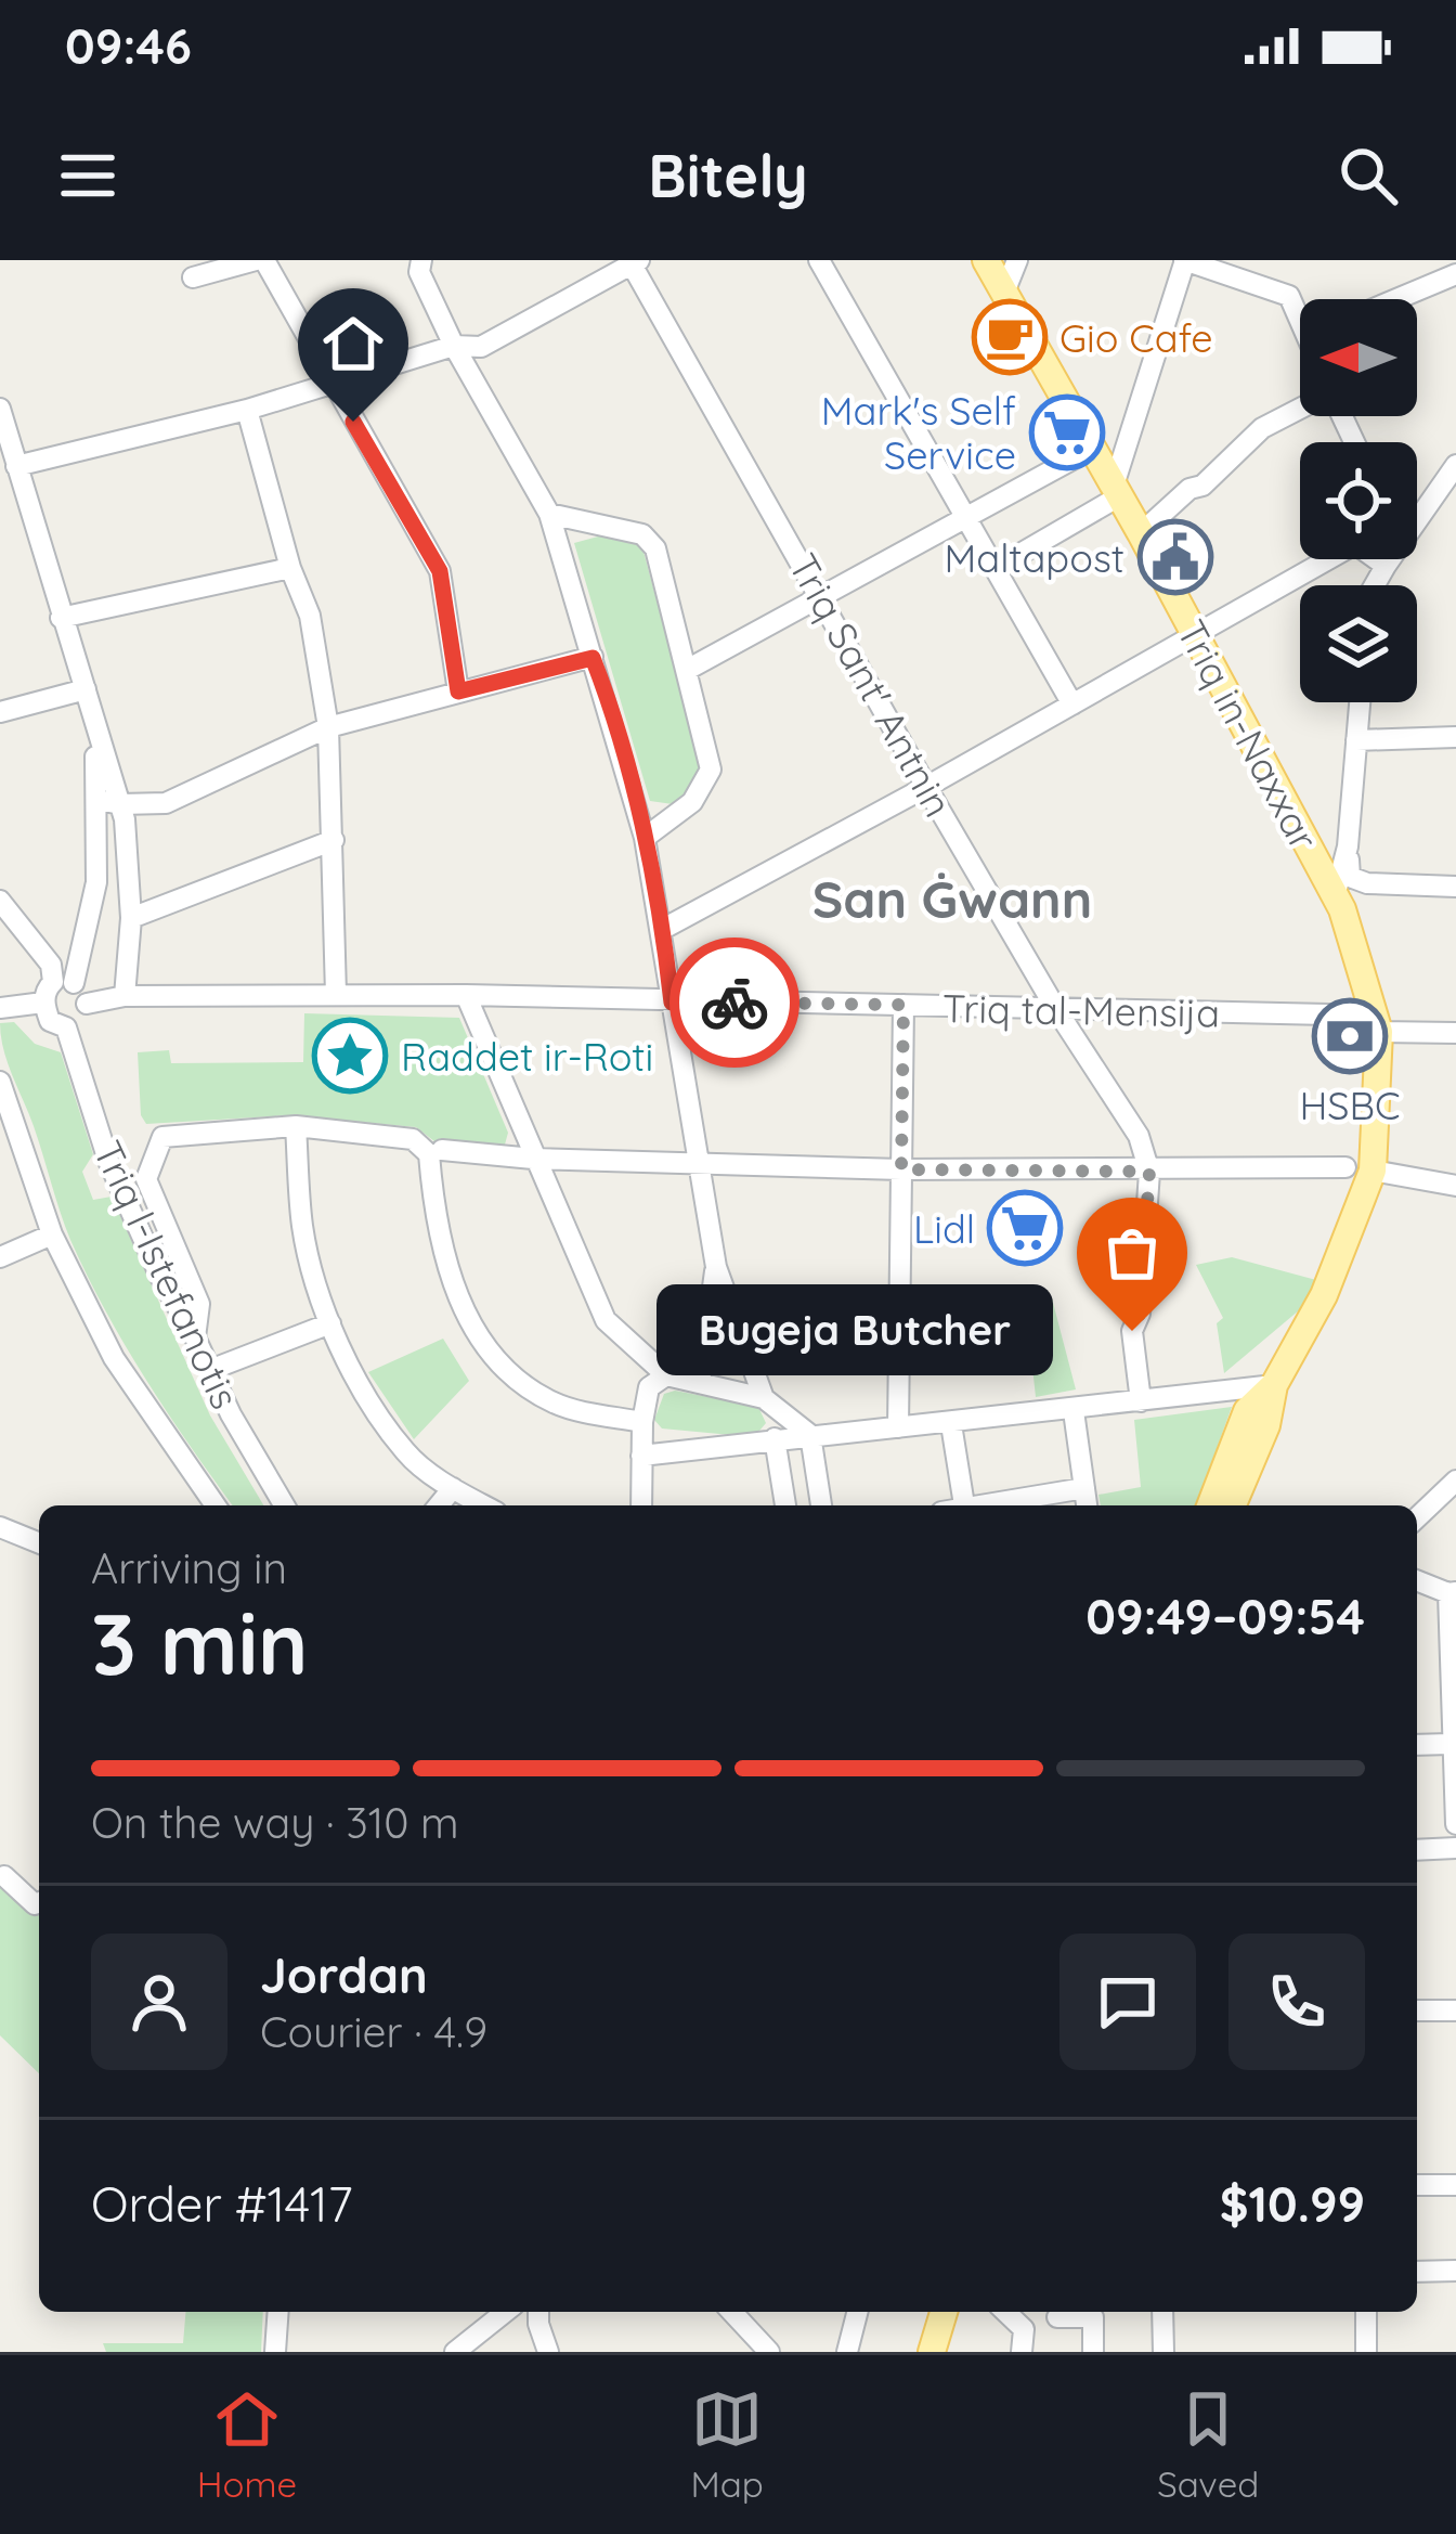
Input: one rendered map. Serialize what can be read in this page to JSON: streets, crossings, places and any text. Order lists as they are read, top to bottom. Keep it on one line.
{"streets":{"main road":["Triq in-Naxxar"],"street":["Triq Sant' Antnin","Triq tal-Mensija","Triq l-Istefanotis"]},"crossings":[["Triq Sant' Antnin","Triq tal-Mensija"],["Triq in-Naxxar","Triq tal-Mensija"],["Triq tal-Mensija","Triq l-Istefanotis"]],"districts":["San Ġwann"],"places":{"cafe":["Gio Cafe"],"supermarket":["Mark's Self Service","Lidl"],"public building":["Maltapost"],"bank":["HSBC"],"place":["Raddet ir-Roti"],"other":["Bugeja Butcher"]},"north":"left","page":{"status":"09:46","header":"Bitely","bubble":"Bugeja Butcher","heading":["3 min","Arriving in","09:49–09:54"],"panel":["Jordan","Courier · 4.9","Order #1417","$10.99"],"bar":"On the way · 310 m","tabs":["Home","Map","Saved"]}}
